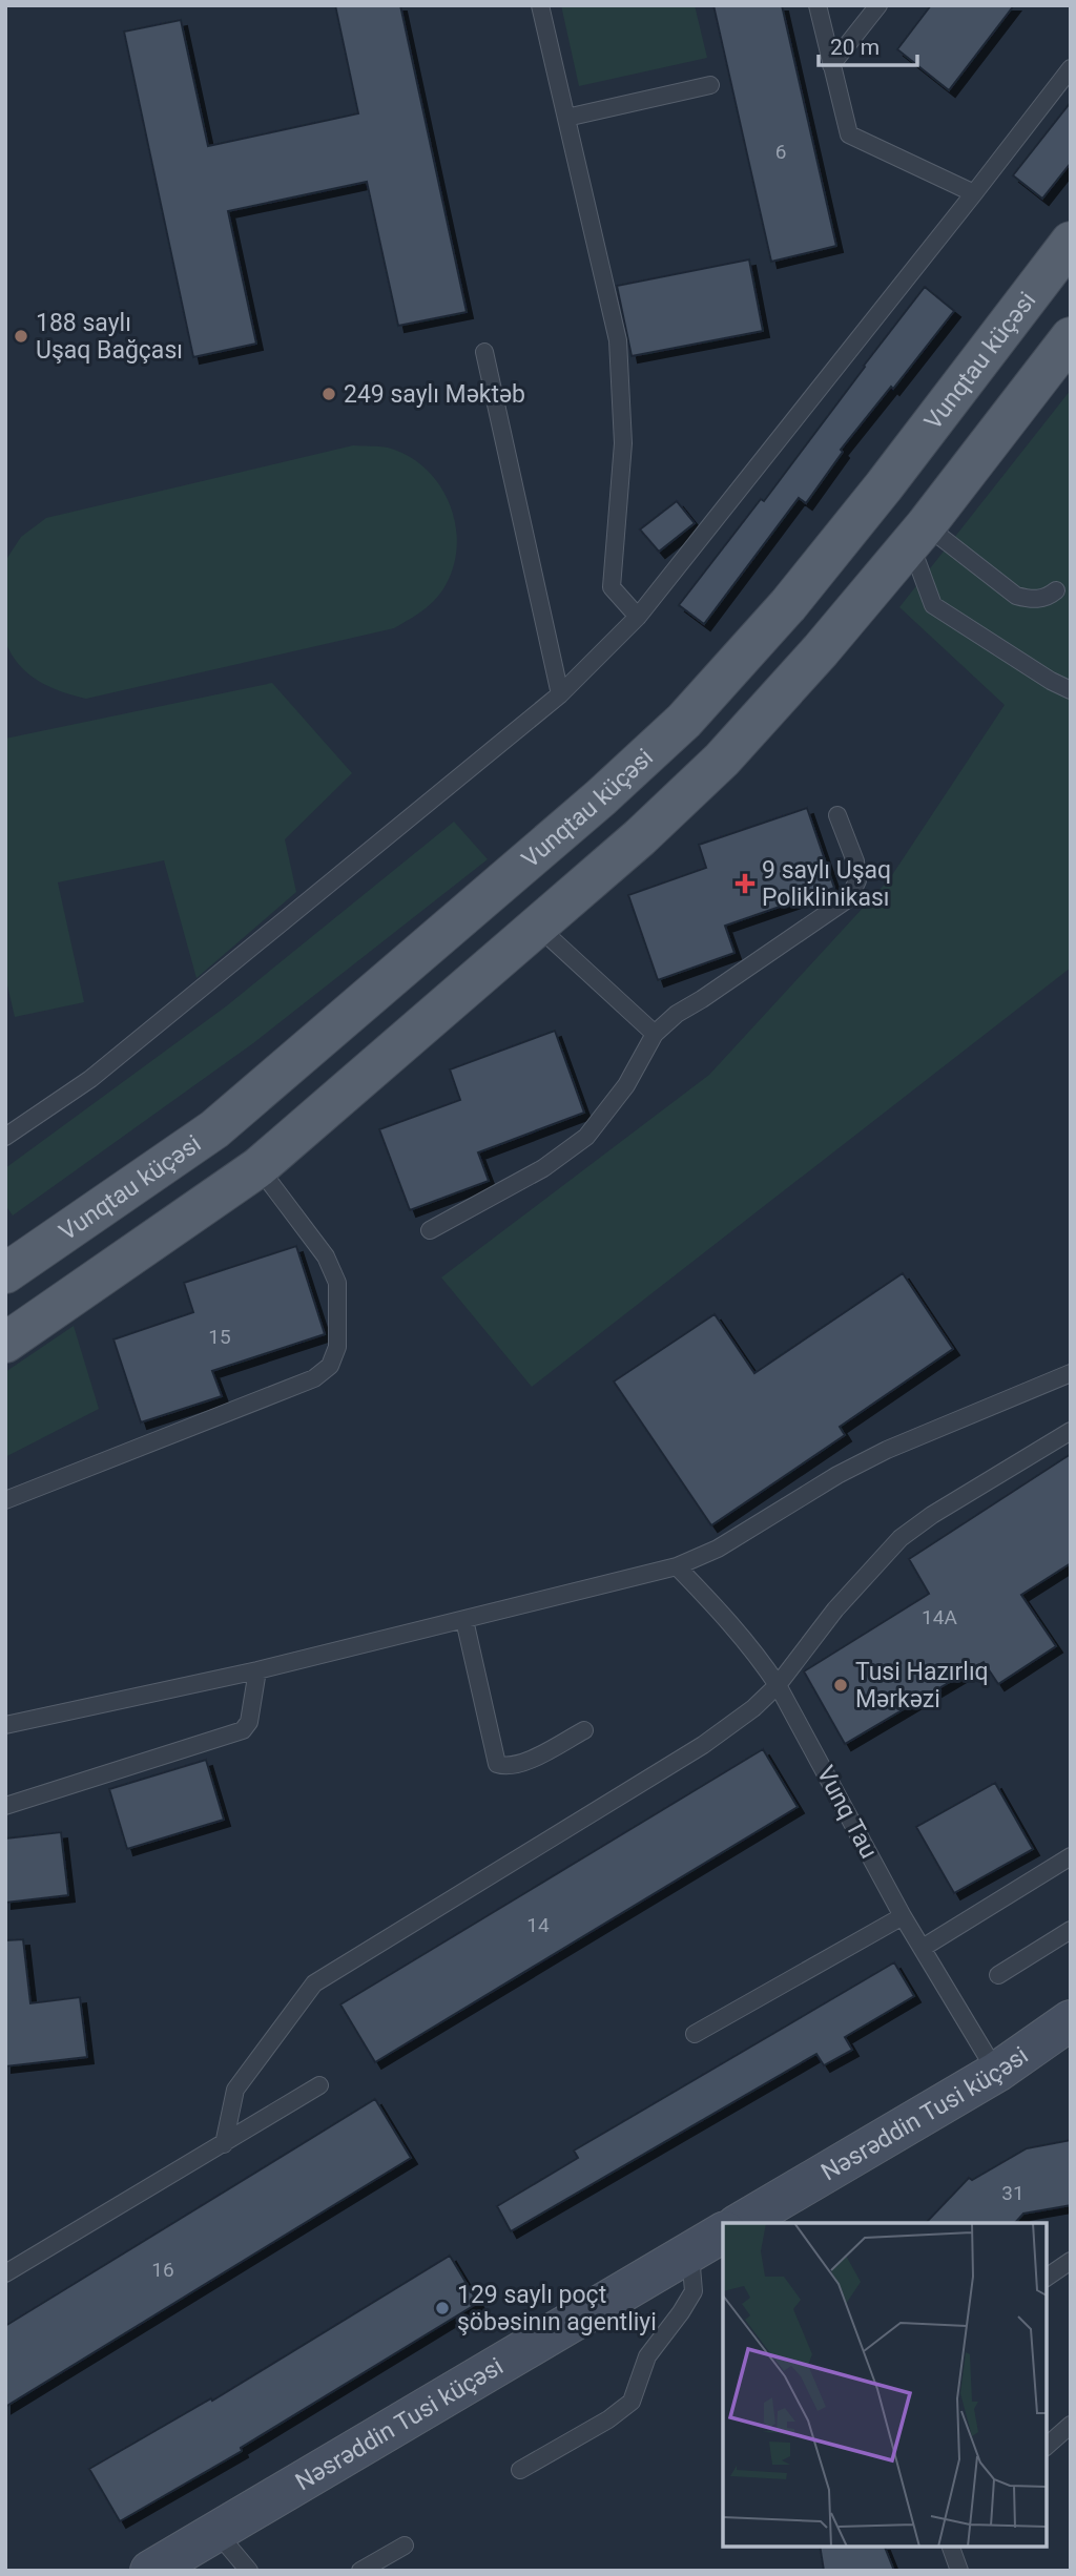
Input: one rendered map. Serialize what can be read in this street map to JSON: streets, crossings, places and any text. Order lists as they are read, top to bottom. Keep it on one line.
{"streets":{"main road":["Vunqtau küçəsi","Nəsrəddin Tusi küçəsi"],"lane":["Vunq Tau"]},"crossings":[["Vunq Tau","Nəsrəddin Tusi küçəsi"]],"places":{"other":["188 saylı Uşaq Bağçası","249 saylı Məktəb","Tusi Hazırlıq Mərkəzi","129 saylı poçt şöbəsinın agentliyi"],"health":["9 saylı Uşaq Poliklinikası"]},"house_numbers":["6","15","14A","14","31","16"],"scale_bar":"20 m"}
